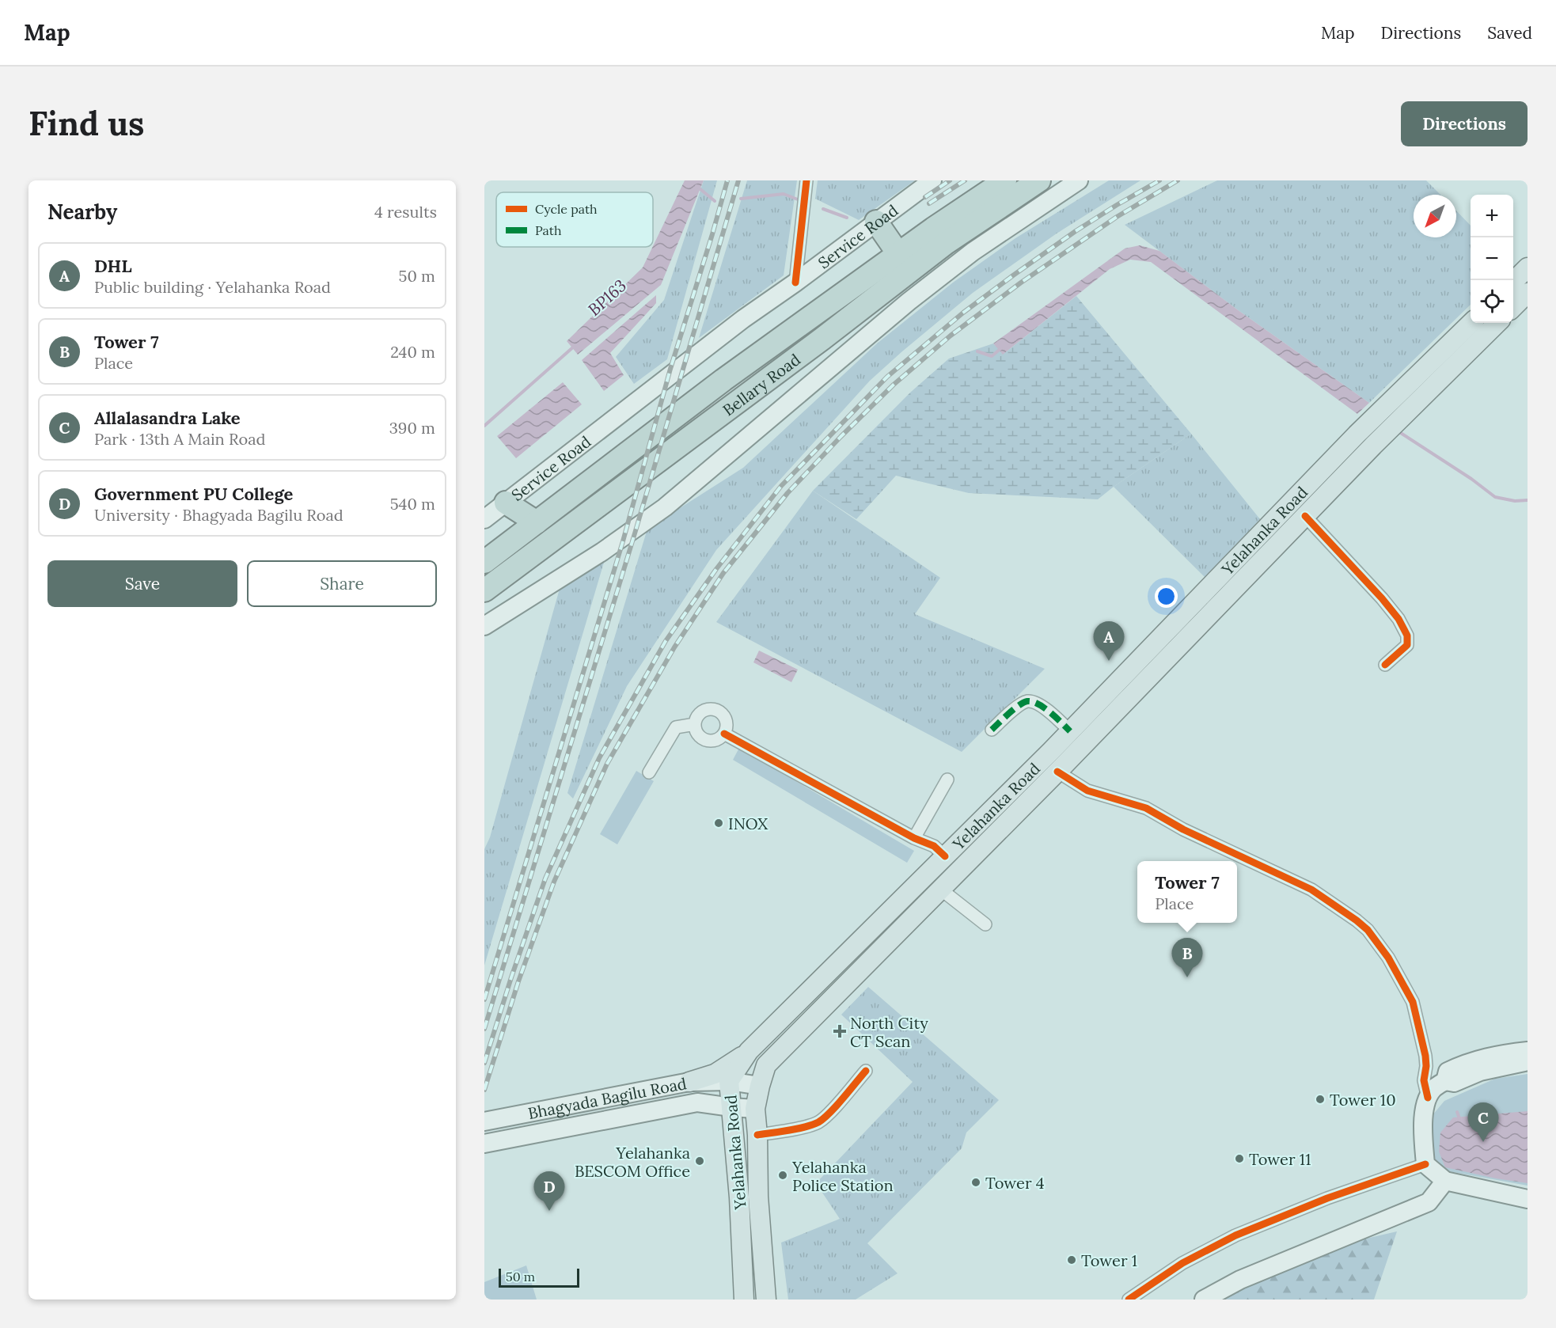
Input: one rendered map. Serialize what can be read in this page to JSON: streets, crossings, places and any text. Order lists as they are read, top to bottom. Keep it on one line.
{"streets":{"highway":["Bellary Road"],"main road":["Service Road","Yelahanka Road","Bhagyada Bagilu Road"]},"crossings":[["Yelahanka Road","Bhagyada Bagilu Road"]],"water":["BP163"],"places":{"other":["INOX","Tower 10","Tower 11","Yelahanka BESCOM Office","Yelahanka Police Station","Tower 4","Tower 1"],"health":["North City CT Scan"]},"legend":["Cycle path","Path"],"scale_bar":"50 m","north":"bottom left","page":{"header":"Map","nav":["Map","Directions","Saved"],"buttons":["Directions",["Save","Share"]],"title":"Find us","heading":["Nearby","4 results"],"map_buttons":["+","−"],"list":[{"mark":"A","name":"DHL","note":"Public building · Yelahanka Road","value":"50 m"},{"mark":"B","name":"Tower 7","note":"Place","value":"240 m"},{"mark":"C","name":"Allalasandra Lake","note":"Park · 13th A Main Road","value":"390 m"},{"mark":"D","name":"Government PU College","note":"University · Bhagyada Bagilu Road","value":"540 m"}],"pins":["A","B","C","D"],"popup":["Tower 7","Place"],"scale":"50 m"}}
